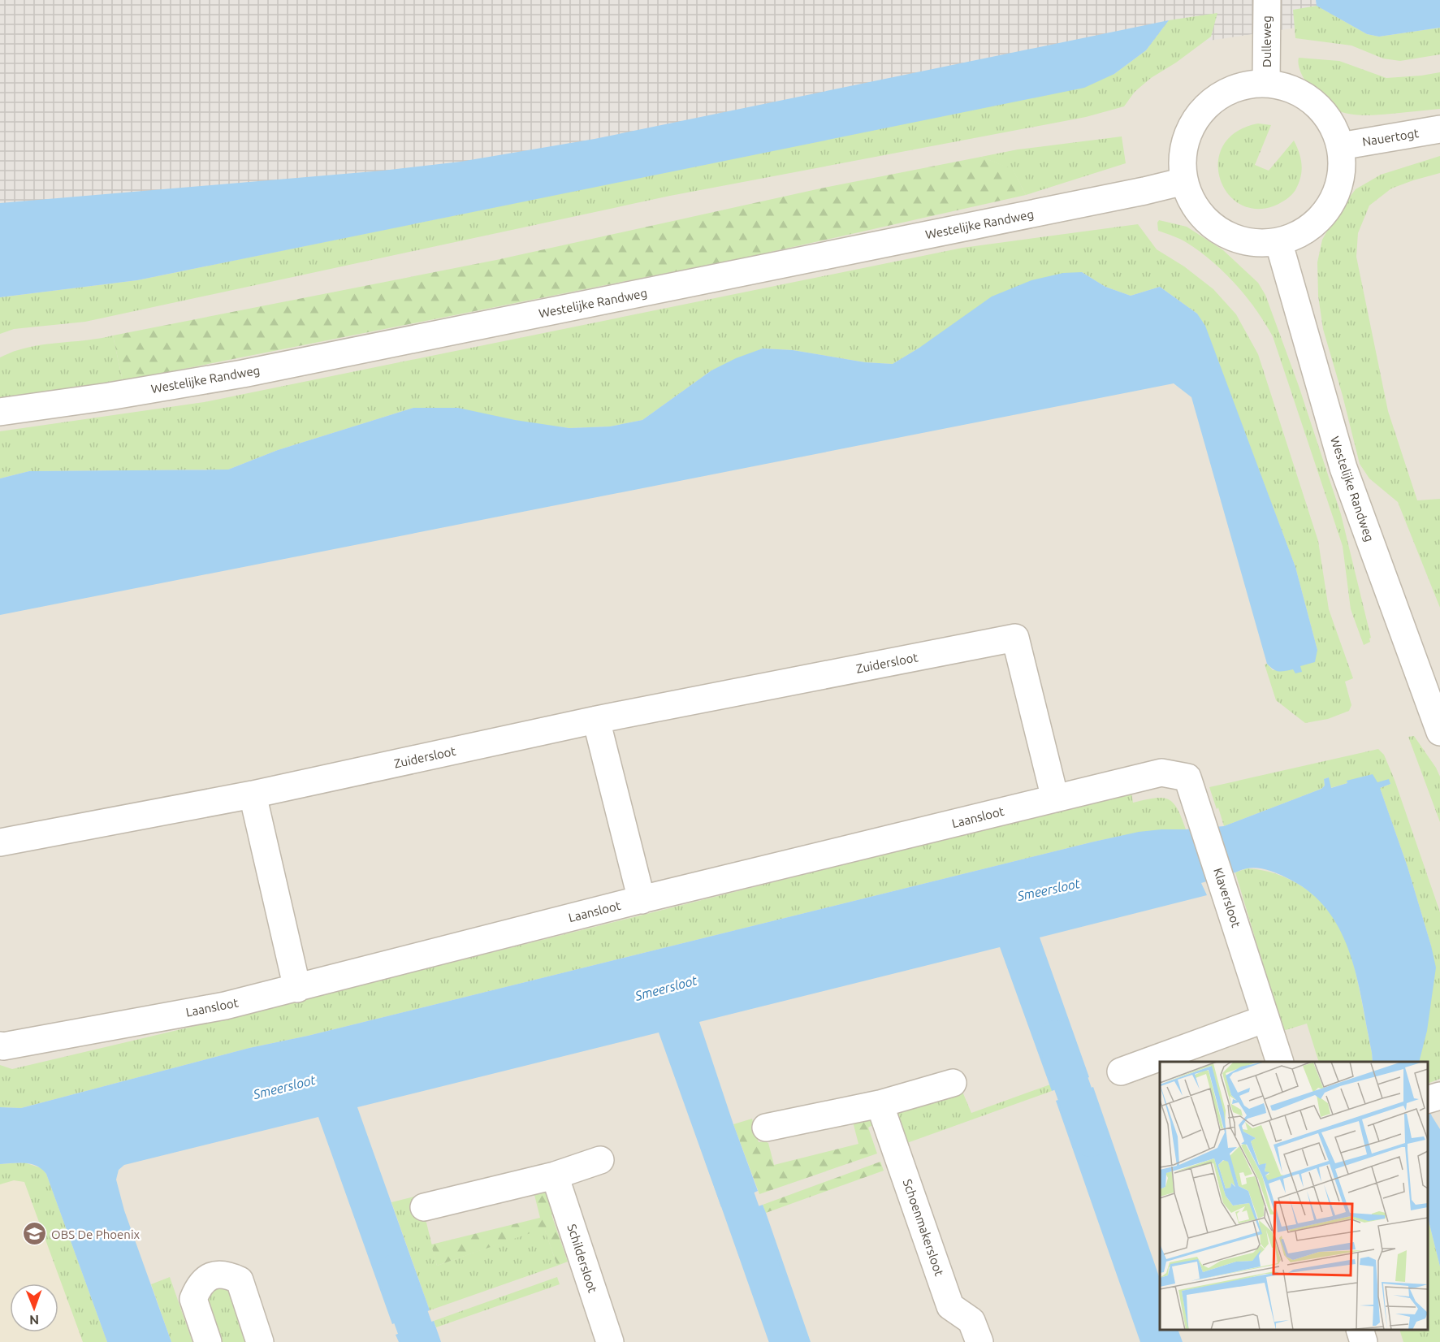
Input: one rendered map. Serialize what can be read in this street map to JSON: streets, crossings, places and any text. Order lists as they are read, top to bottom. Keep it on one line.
{"streets":{"street":["Dulleweg","Nauertogt","Westelijke Randweg","Zuidersloot","Laansloot","Klaversloot","Schoenmakersloot","Schildersloot"]},"crossings":[["Dulleweg","Nauertogt"],["Dulleweg","Westelijke Randweg"],["Nauertogt","Westelijke Randweg"],["Zuidersloot","Laansloot"],["Laansloot","Klaversloot"]],"water":["Smeersloot"],"places":{"school or university":["OBS De Phoenix"]},"north":"bottom"}
